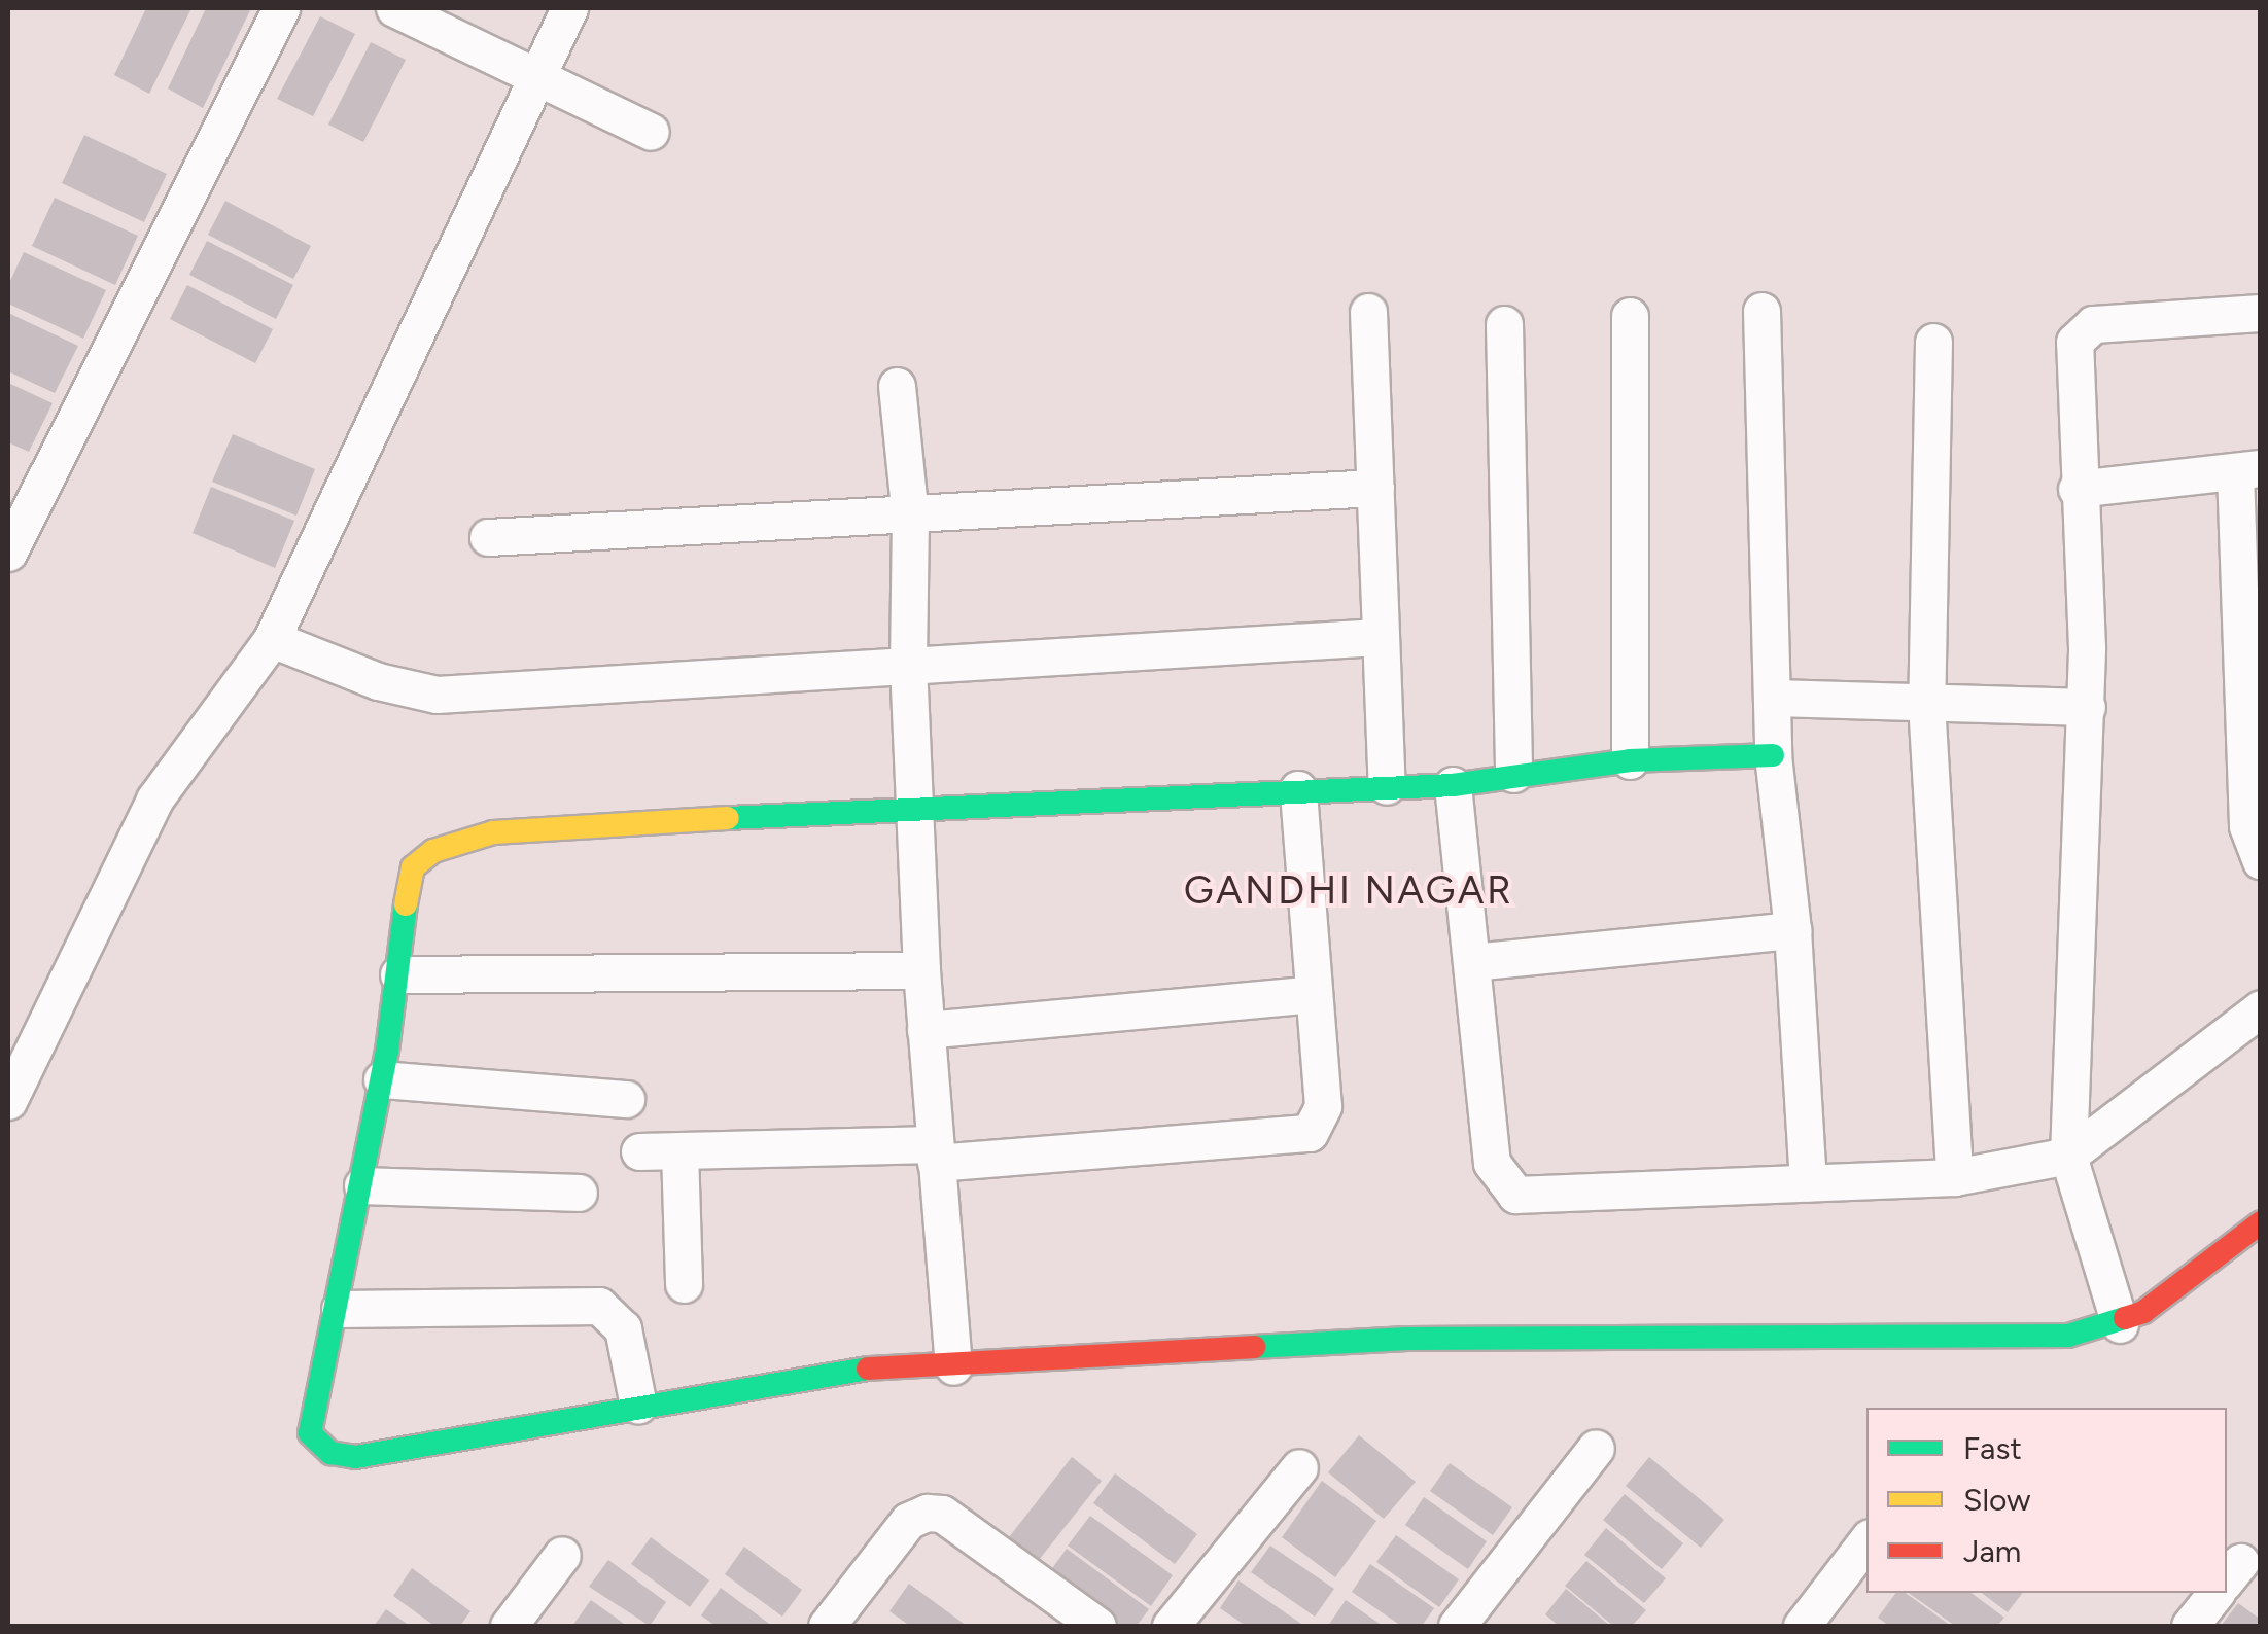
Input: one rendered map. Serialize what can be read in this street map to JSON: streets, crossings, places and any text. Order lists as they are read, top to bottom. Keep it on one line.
{"districts":["GANDHI NAGAR"],"legend":["Fast","Slow","Jam"]}
